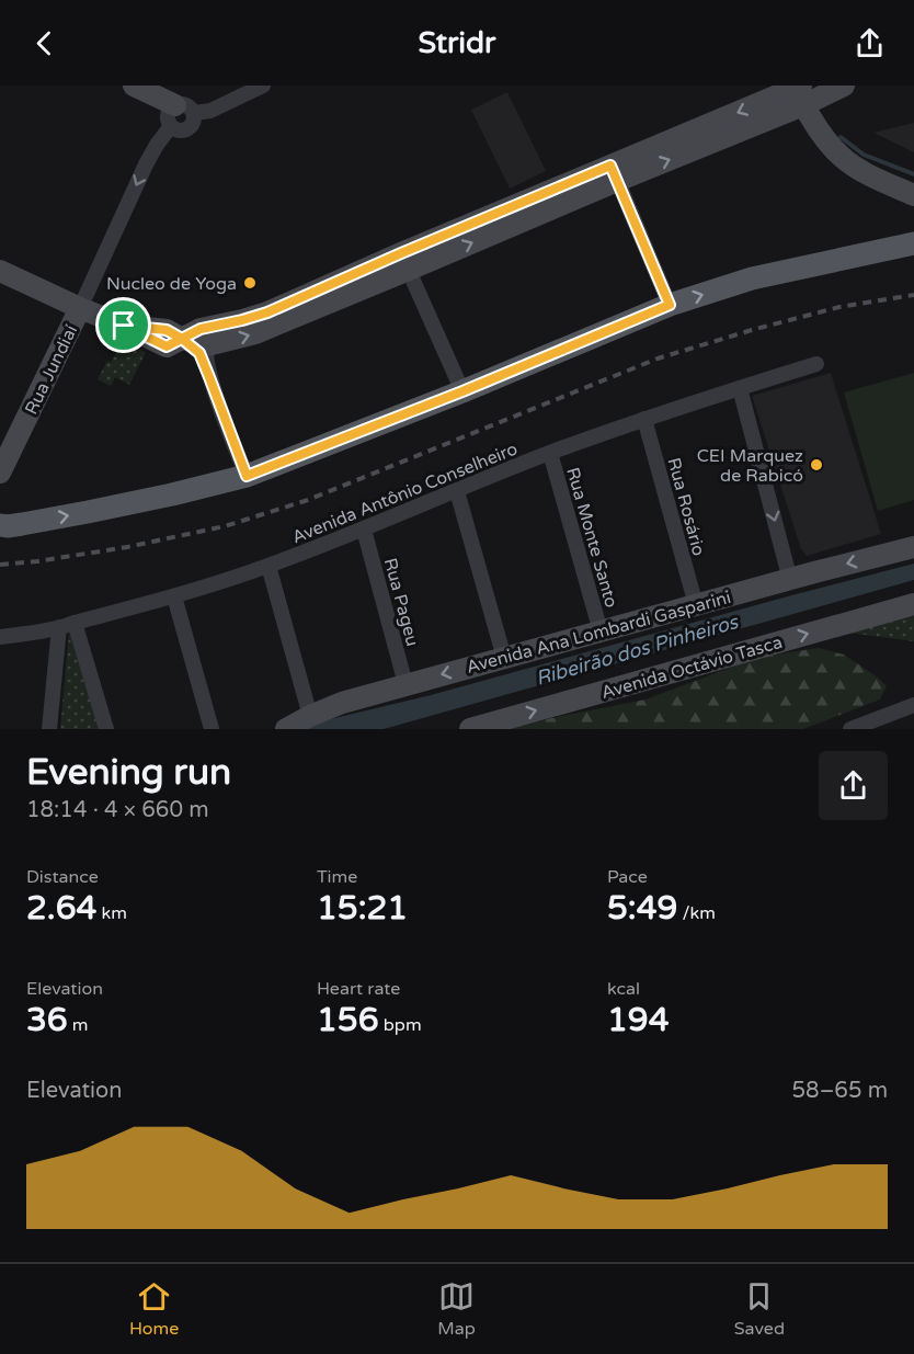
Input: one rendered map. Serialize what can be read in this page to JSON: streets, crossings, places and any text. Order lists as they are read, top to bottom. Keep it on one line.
{"streets":{"street":["Rua Jundiaí","Avenida Antônio Conselheiro","Rua Rosário","Rua Monte Santo","Rua Pageu","Avenida Ana Lombardi Gasparini","Avenida Octávio Tasca"]},"crossings":[["Avenida Antônio Conselheiro","Rua Rosário"],["Avenida Antônio Conselheiro","Rua Monte Santo"],["Avenida Antônio Conselheiro","Rua Pageu"],["Rua Rosário","Avenida Ana Lombardi Gasparini"],["Rua Monte Santo","Avenida Ana Lombardi Gasparini"],["Rua Pageu","Avenida Ana Lombardi Gasparini"]],"one_way":["Rua Jundiaí","Avenida Ana Lombardi Gasparini","Avenida Octávio Tasca"],"water":["Ribeirão dos Pinheiros"],"places":["Nucleo de Yoga","CEI Marquez de Rabicó"],"page":{"header":"Stridr","heading":["Evening run","18:14 · 4 × 660 m"],"stats":[["Distance","2.64 km"],["Time","15:21"],["Pace","5:49 /km"],["Elevation","36 m"],["Heart rate","156 bpm"],["kcal","194"]],"chart":["Elevation","58–65 m"],"tabs":["Home","Map","Saved"]}}
